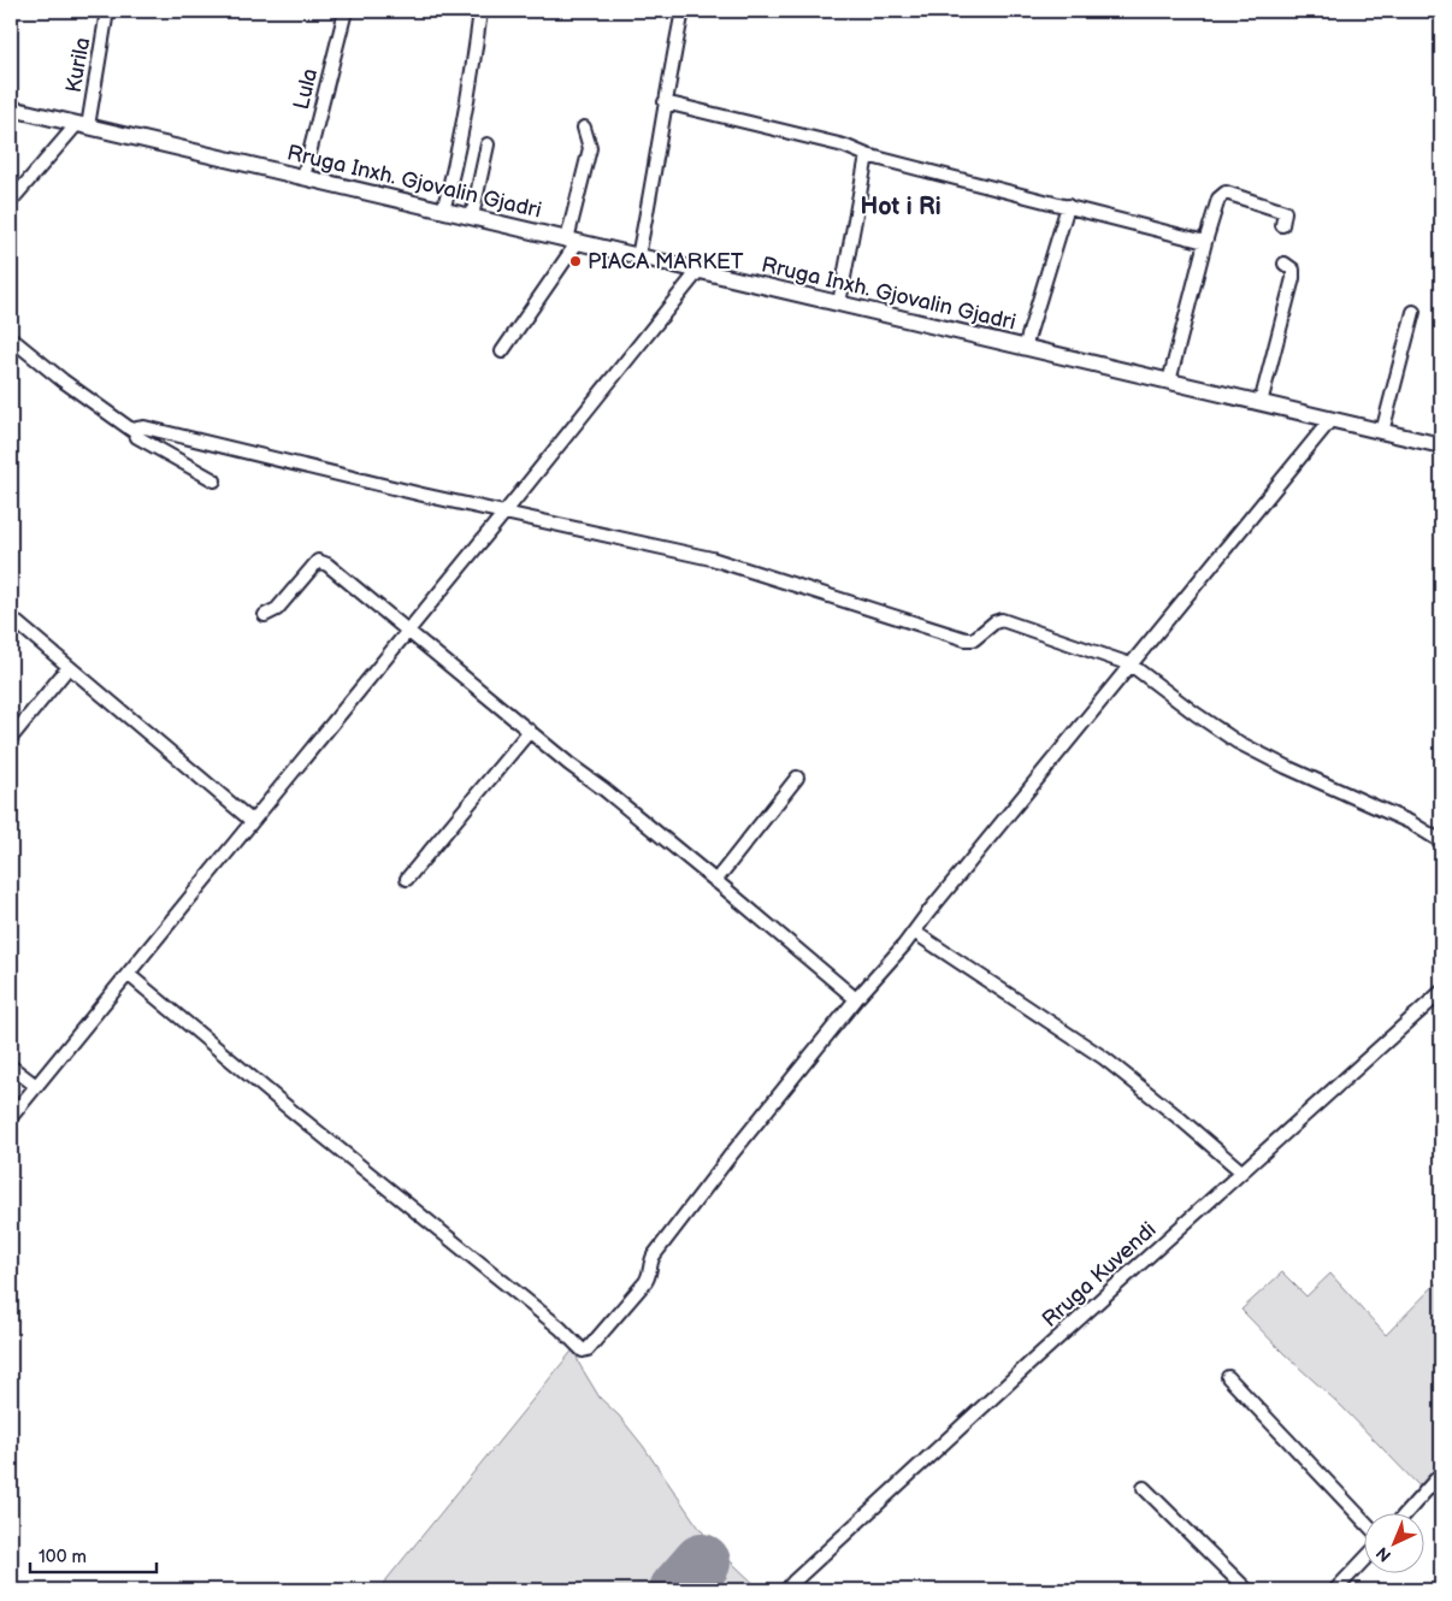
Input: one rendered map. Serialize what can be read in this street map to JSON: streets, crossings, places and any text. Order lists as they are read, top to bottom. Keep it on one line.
{"streets":{"main road":["Rruga Inxh. Gjovalin Gjadri"],"street":["Kurila","Lula","Rruga Kuvendi"]},"crossings":[["Kurila","Rruga Inxh. Gjovalin Gjadri"],["Lula","Rruga Inxh. Gjovalin Gjadri"]],"districts":["Hot i Ri"],"places":["PIACA MARKET"],"scale_bar":"100 m","north":"bottom left"}
